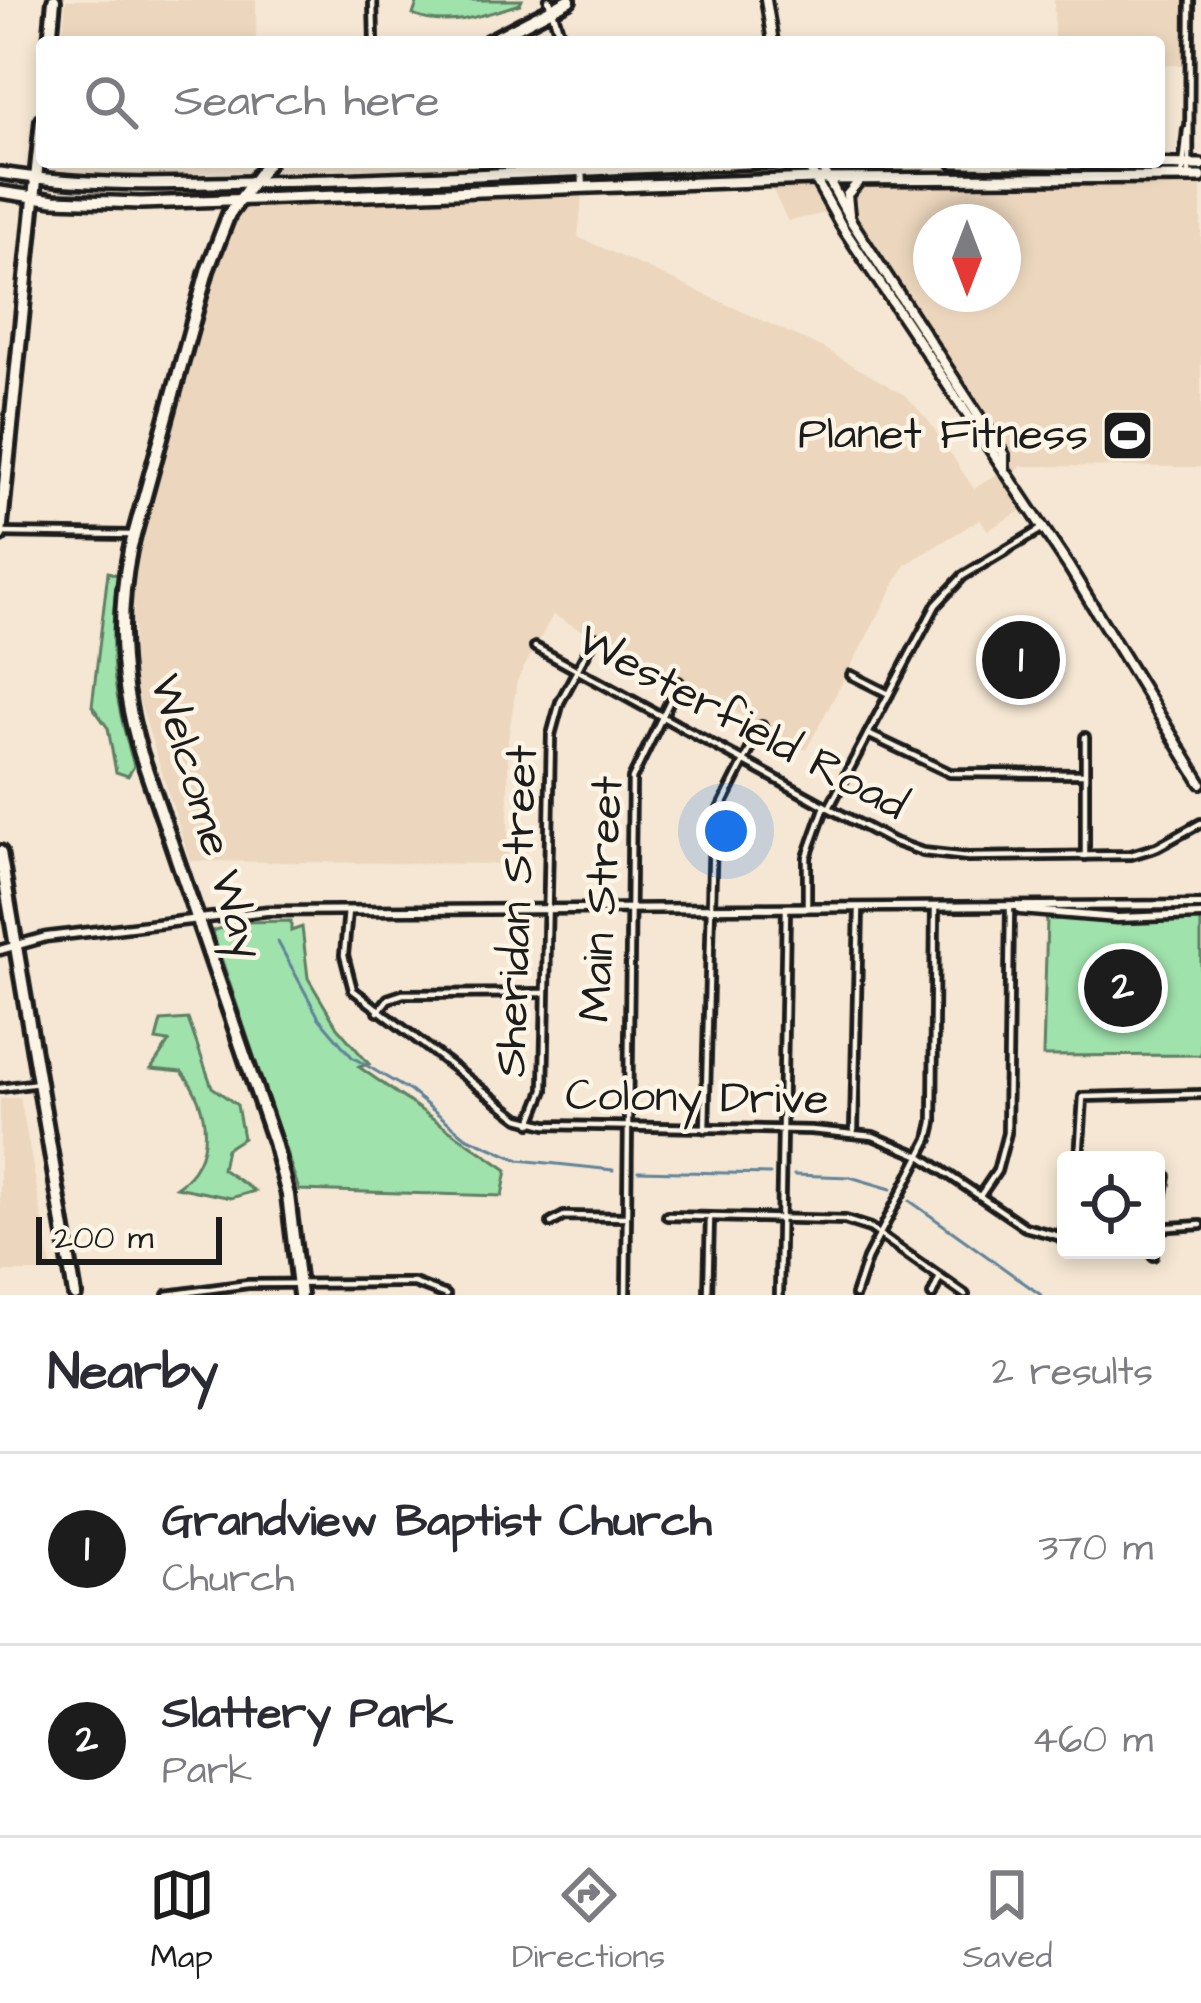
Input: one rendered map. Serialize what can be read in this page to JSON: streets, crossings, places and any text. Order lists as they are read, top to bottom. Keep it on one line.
{"streets":{"highway":["Welcome Way"],"street":["Westerfield Road","Main Street","Sheridan Street","Colony Drive"]},"crossings":[["Westerfield Road","Main Street"],["Westerfield Road","Sheridan Street"],["Main Street","Colony Drive"],["Sheridan Street","Colony Drive"]],"places":{"sports":["Planet Fitness"]},"scale_bar":"200 m","north":"bottom","page":{"search":"Search here","pins":["1","2"],"scale":"200 m","heading":["Nearby","2 results"],"list":[{"mark":"1","name":"Grandview Baptist Church","note":"Church","value":"370 m"},{"mark":"2","name":"Slattery Park","note":"Park","value":"460 m"}],"nav":["Map","Directions","Saved"]}}
